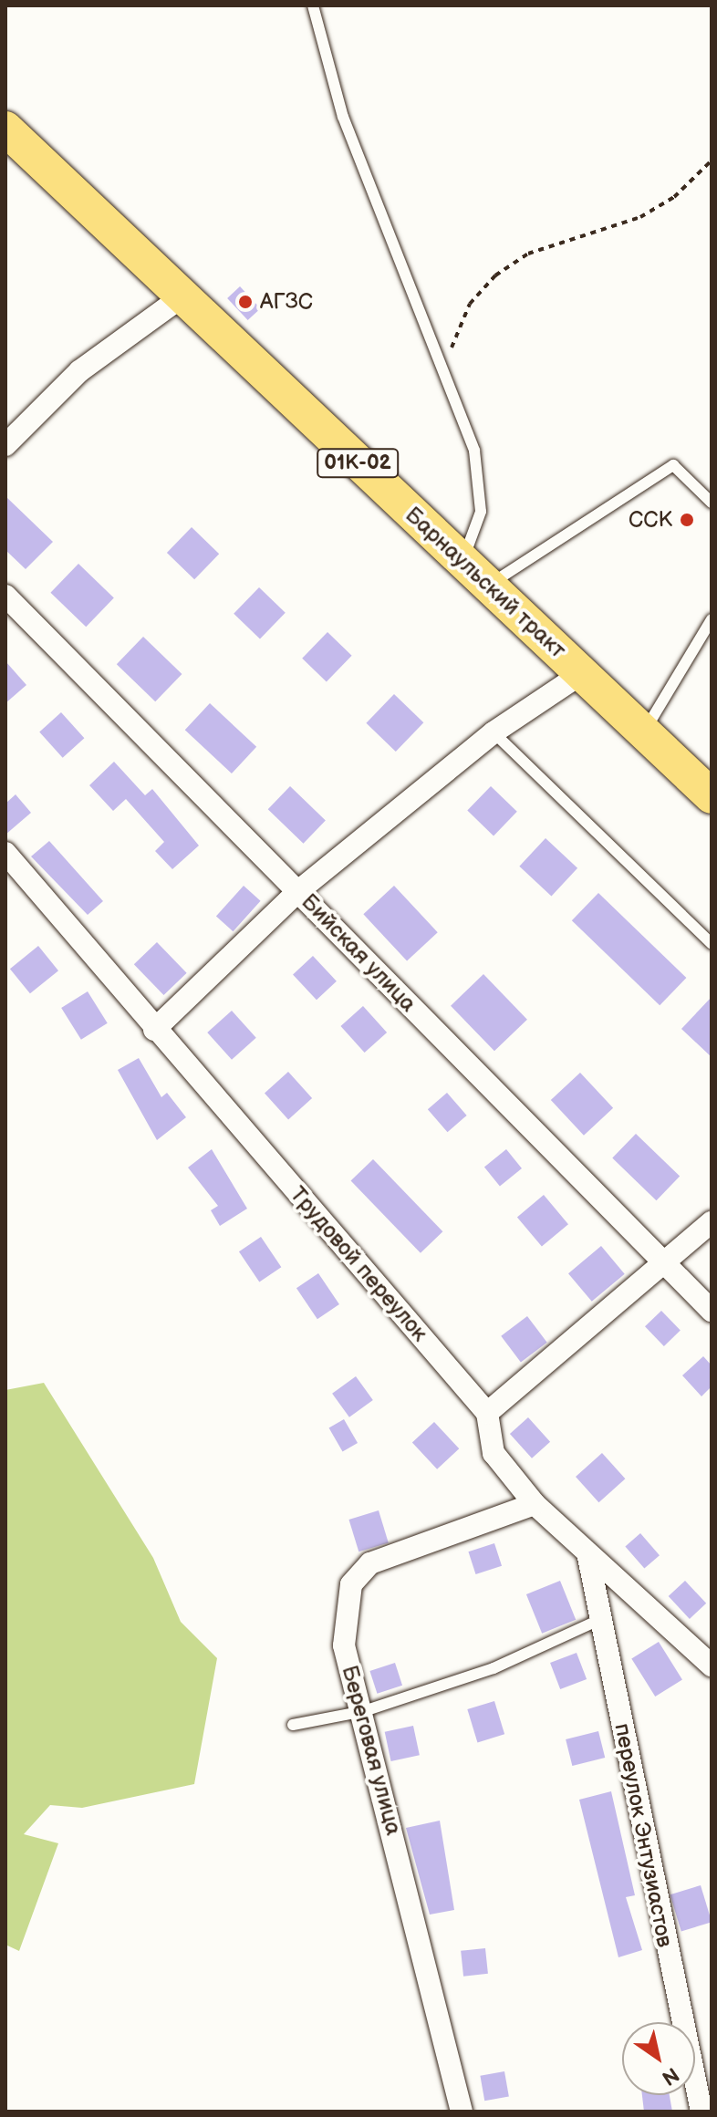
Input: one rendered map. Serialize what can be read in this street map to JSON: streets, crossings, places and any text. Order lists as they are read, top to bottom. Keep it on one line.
{"streets":{"main road":["01К-02","Барнаульский тракт"],"street":["Бийская улица","Трудовой переулок","Береговая улица","переулок Энтузиастов"]},"places":["АГЗС","ССК"],"north":"bottom right"}
